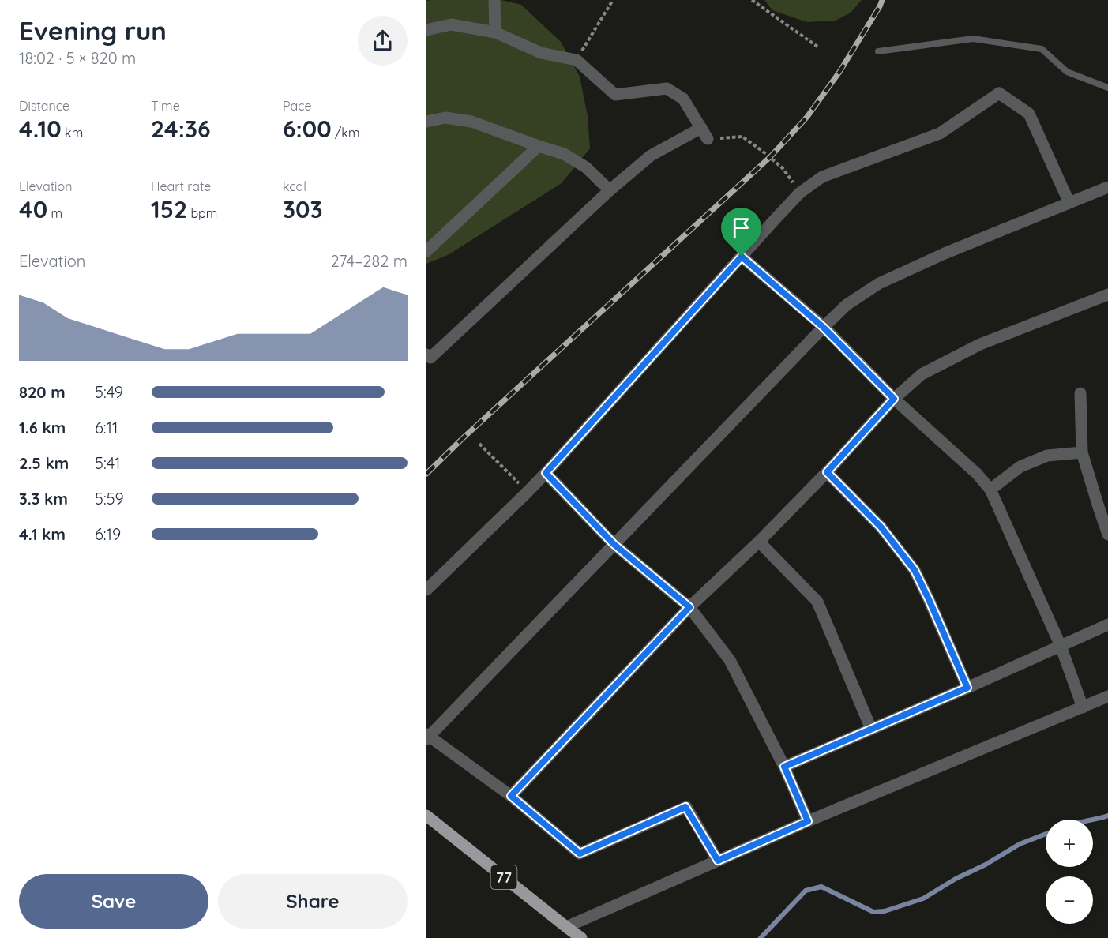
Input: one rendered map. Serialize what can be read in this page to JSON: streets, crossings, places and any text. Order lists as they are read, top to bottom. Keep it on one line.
{"streets":{"main road":["77"]},"page":{"heading":["Evening run","18:02 · 5 × 820 m"],"stats":[["Distance","4.10 km"],["Time","24:36"],["Pace","6:00 /km"],["Elevation","40 m"],["Heart rate","152 bpm"],["kcal","303"]],"chart":["Elevation","274–282 m"],"list":[{"name":"820 m","note":"5:49"},{"name":"1.6 km","note":"6:11"},{"name":"2.5 km","note":"5:41"},{"name":"3.3 km","note":"5:59"},{"name":"4.1 km","note":"6:19"}],"map_buttons":["+","−"],"buttons":["Save","Share"]}}
